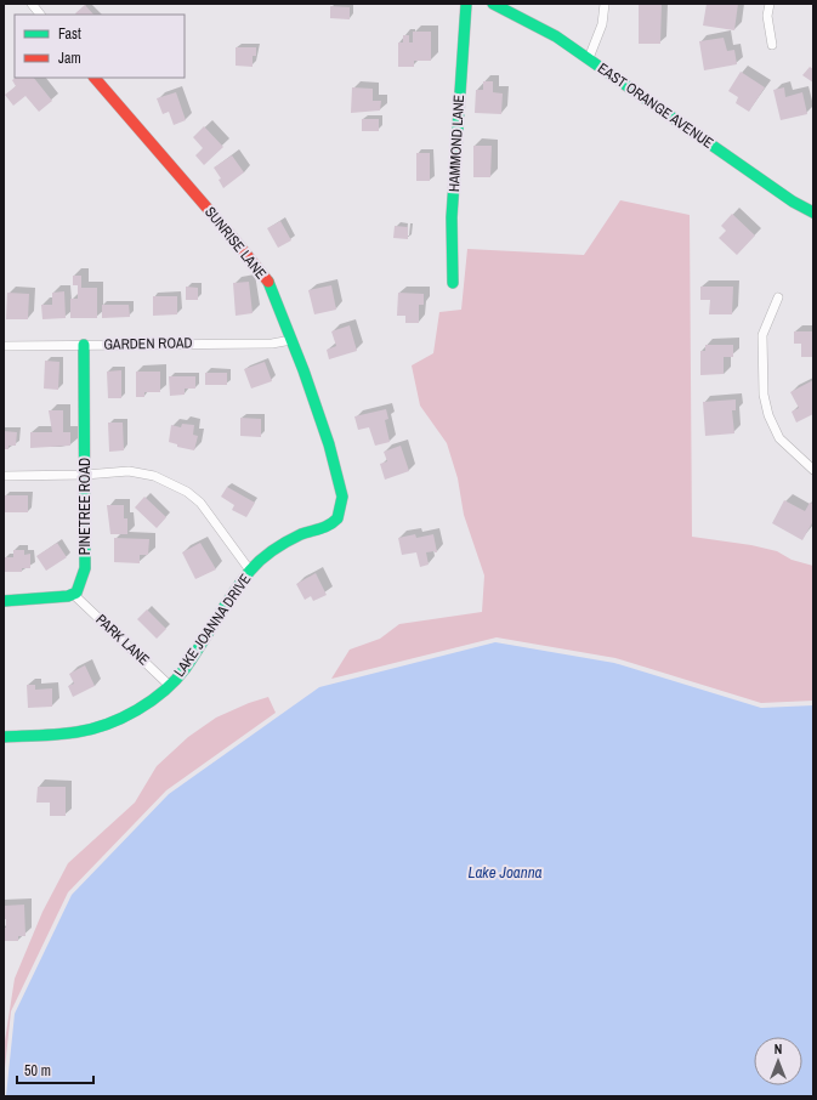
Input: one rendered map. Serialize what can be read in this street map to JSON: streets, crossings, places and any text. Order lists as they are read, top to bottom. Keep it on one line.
{"streets":{"street":["EAST ORANGE AVENUE","HAMMOND LANE","SUNRISE LANE","GARDEN ROAD","PINETREE ROAD","LAKE JOANNA DRIVE","PARK LANE"]},"crossings":[["SUNRISE LANE","GARDEN ROAD"],["SUNRISE LANE","LAKE JOANNA DRIVE"],["GARDEN ROAD","PINETREE ROAD"],["PINETREE ROAD","PARK LANE"],["LAKE JOANNA DRIVE","PARK LANE"]],"water":["Lake Joanna"],"legend":["Fast","Jam"],"scale_bar":"50 m","north":"top"}
